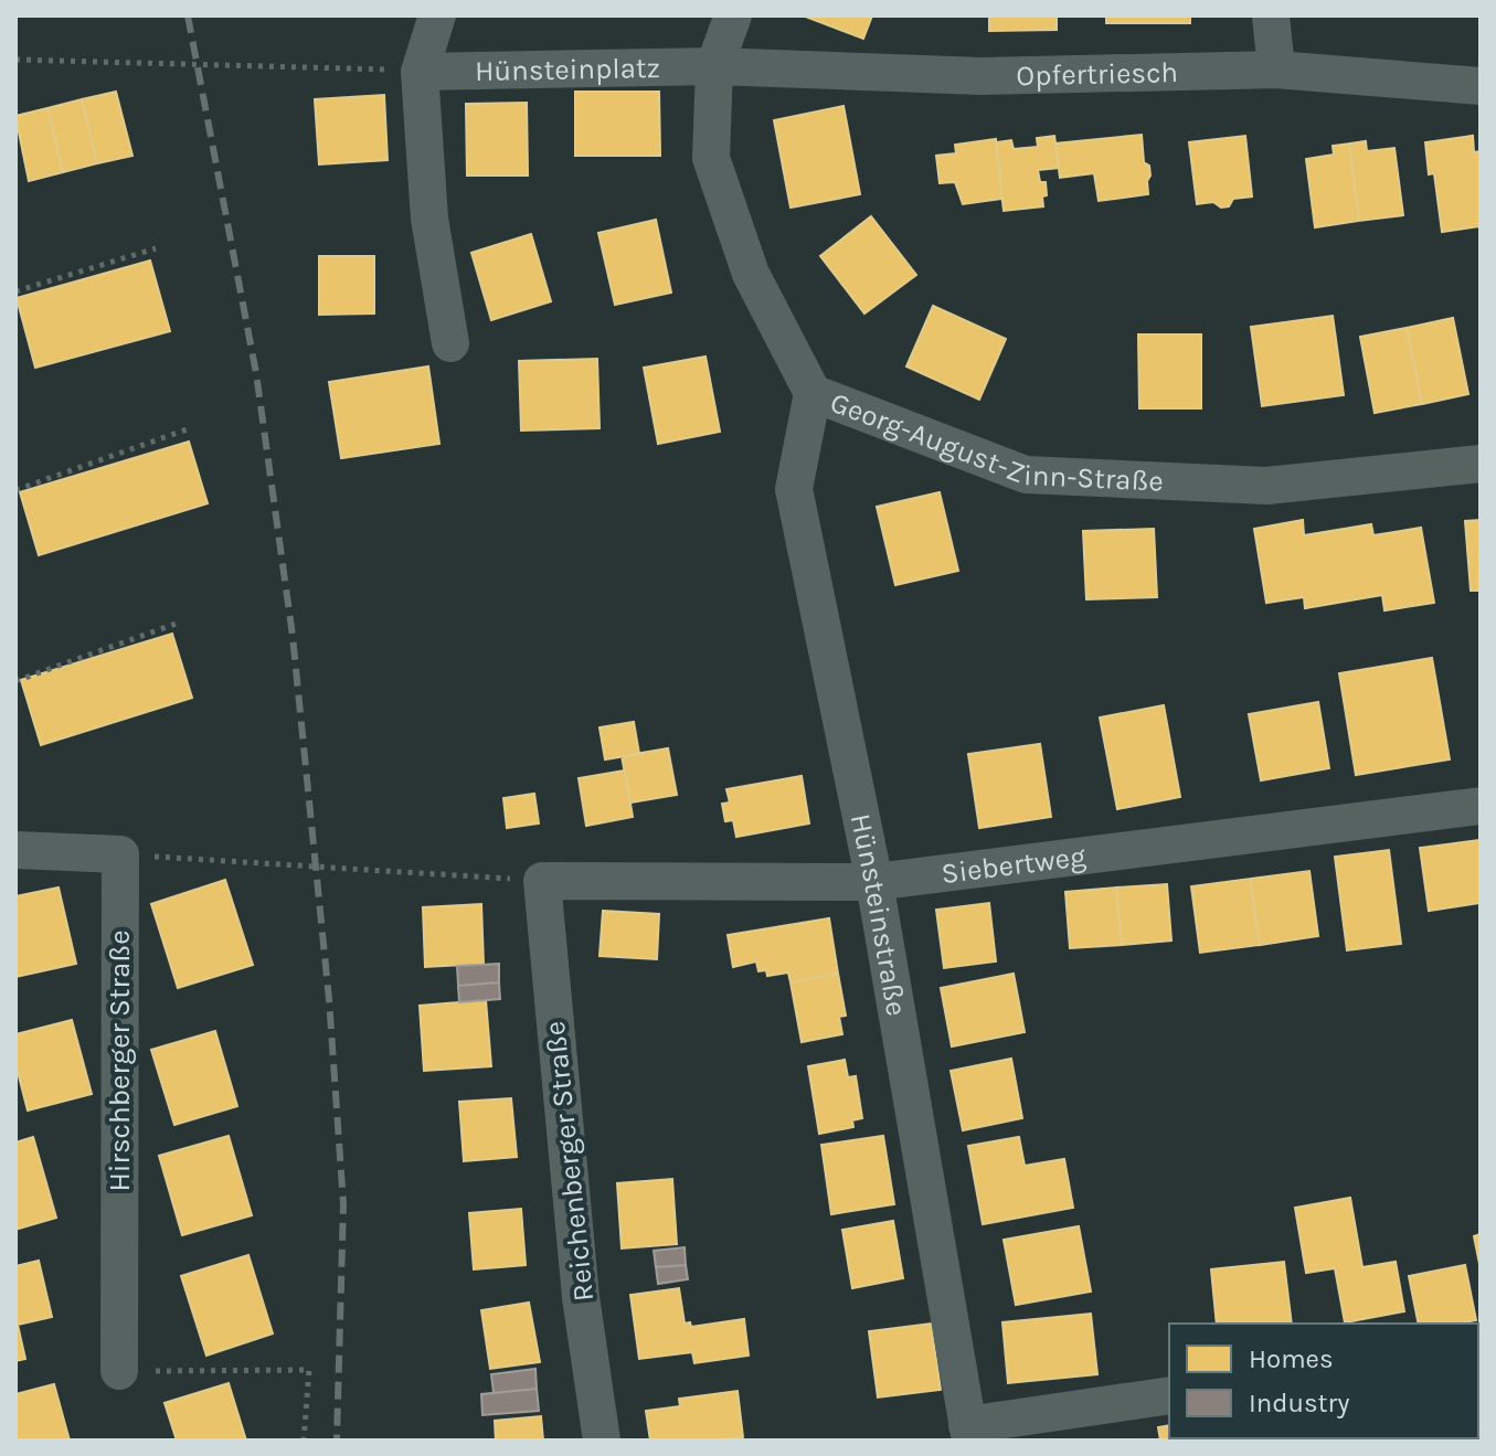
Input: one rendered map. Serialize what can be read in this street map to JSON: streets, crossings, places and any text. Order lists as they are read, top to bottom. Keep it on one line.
{"streets":{"street":["Hünsteinplatz","Opfertriesch","Georg-August-Zinn-Straße","Siebertweg","Hünsteinstraße","Hirschberger Straße","Reichenberger Straße"]},"crossings":[["Hünsteinplatz","Opfertriesch"],["Hünsteinplatz","Georg-August-Zinn-Straße"],["Opfertriesch","Georg-August-Zinn-Straße"],["Georg-August-Zinn-Straße","Hünsteinstraße"],["Siebertweg","Hünsteinstraße"],["Siebertweg","Reichenberger Straße"]],"legend":["Homes","Industry"]}
